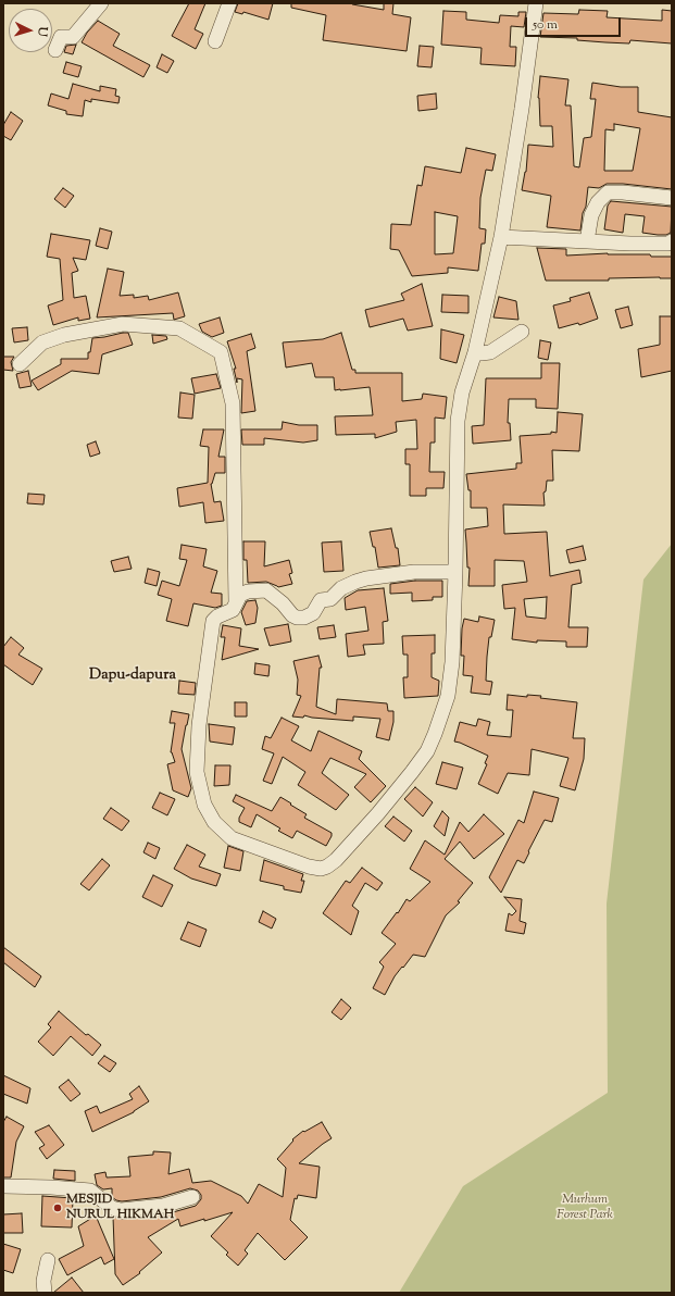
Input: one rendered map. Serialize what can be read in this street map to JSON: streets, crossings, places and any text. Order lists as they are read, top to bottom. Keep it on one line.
{"districts":["Dapu-dapura"],"parks":["Murhum Forest Park"],"places":["MESJID NURUL HIKMAH"],"scale_bar":"50 m","north":"right"}
